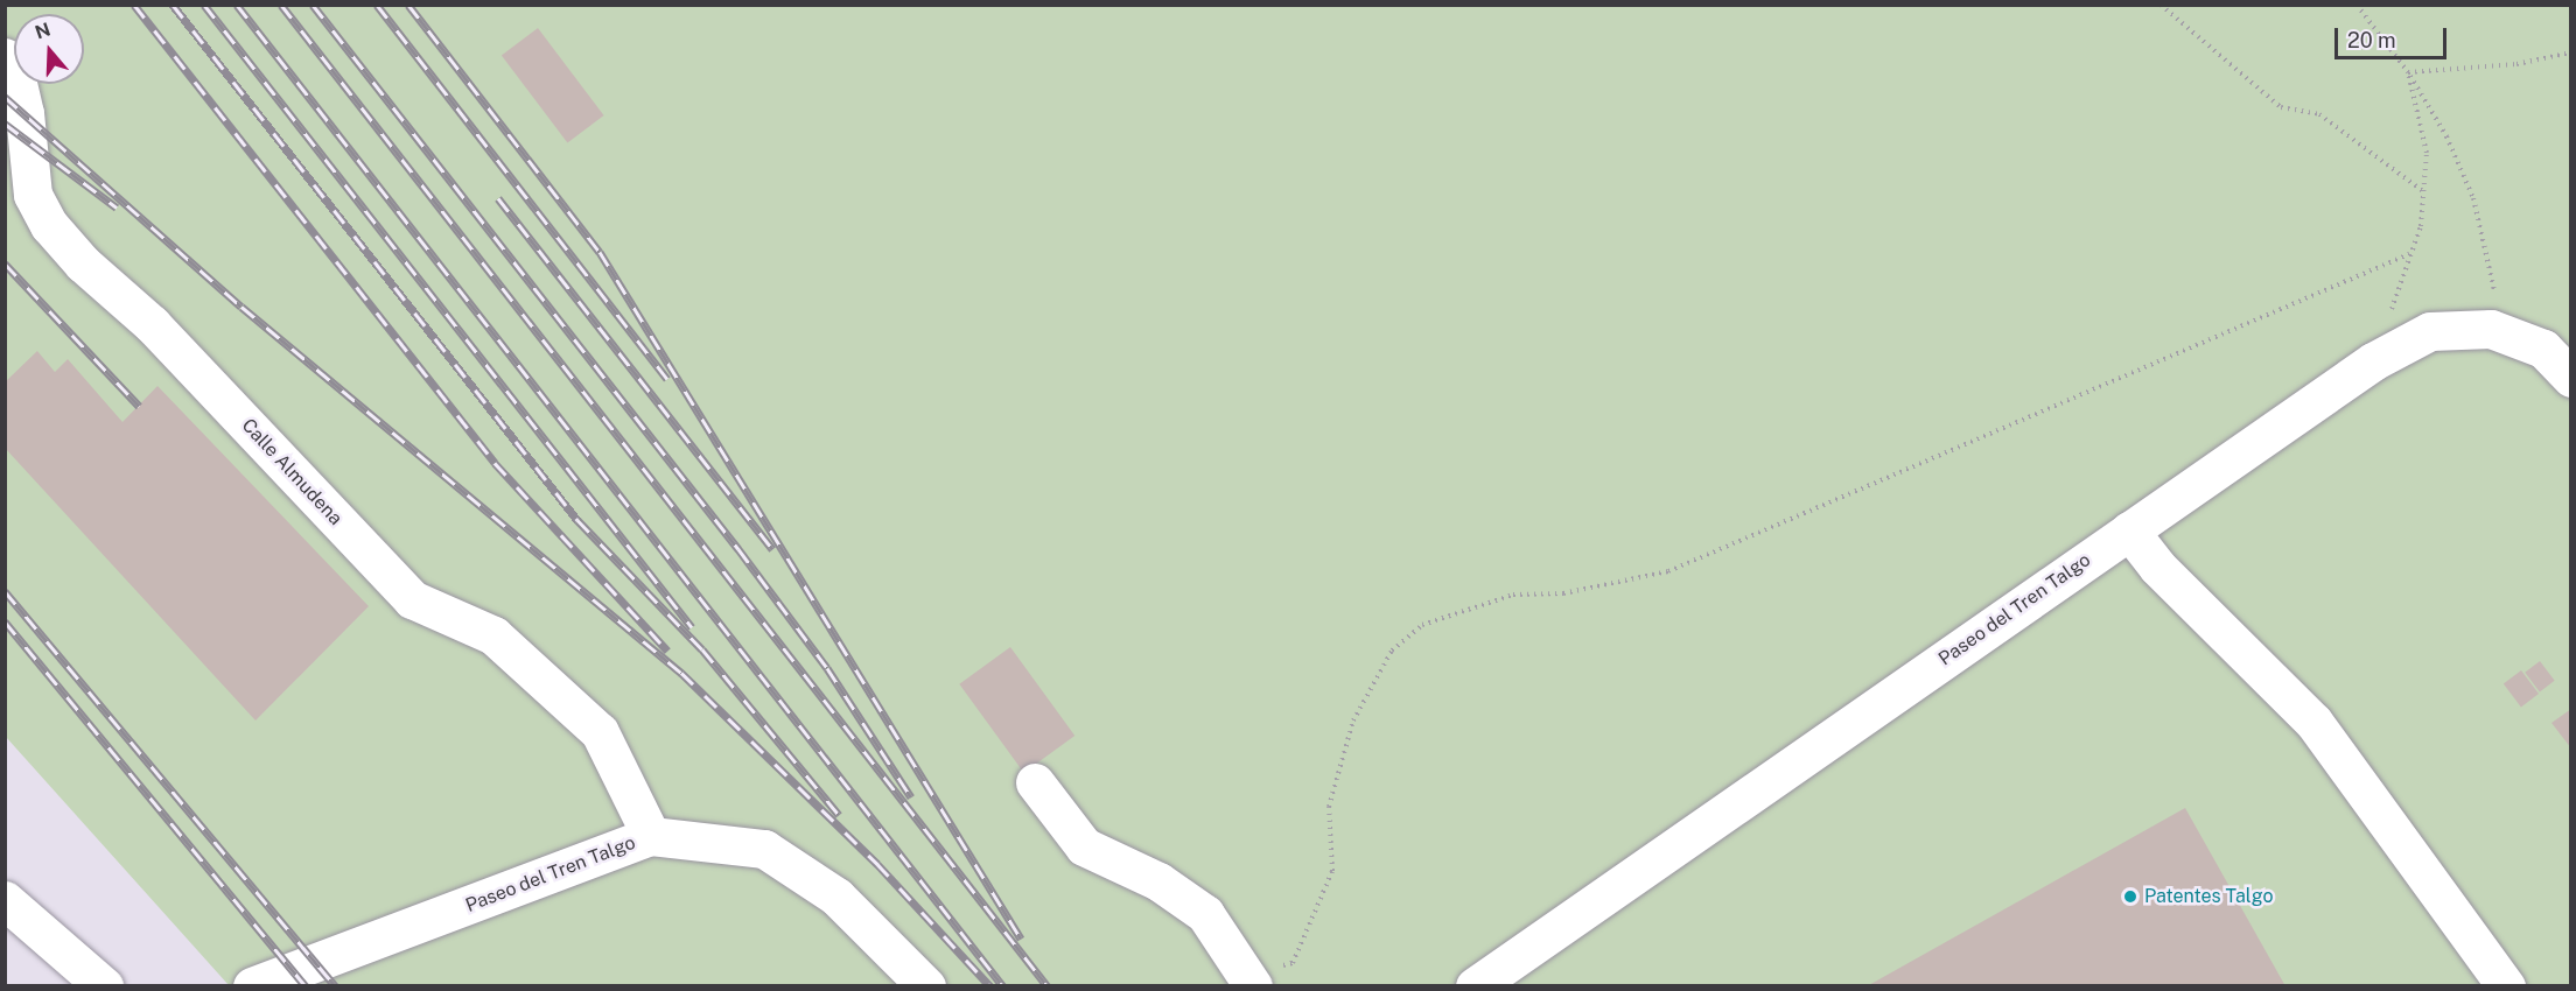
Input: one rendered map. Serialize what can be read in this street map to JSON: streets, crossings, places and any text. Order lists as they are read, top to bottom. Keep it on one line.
{"streets":{"street":["Calle Almudena","Paseo del Tren Talgo"]},"crossings":[["Calle Almudena","Paseo del Tren Talgo"]],"places":["Patentes Talgo"],"scale_bar":"20 m","north":"top"}
